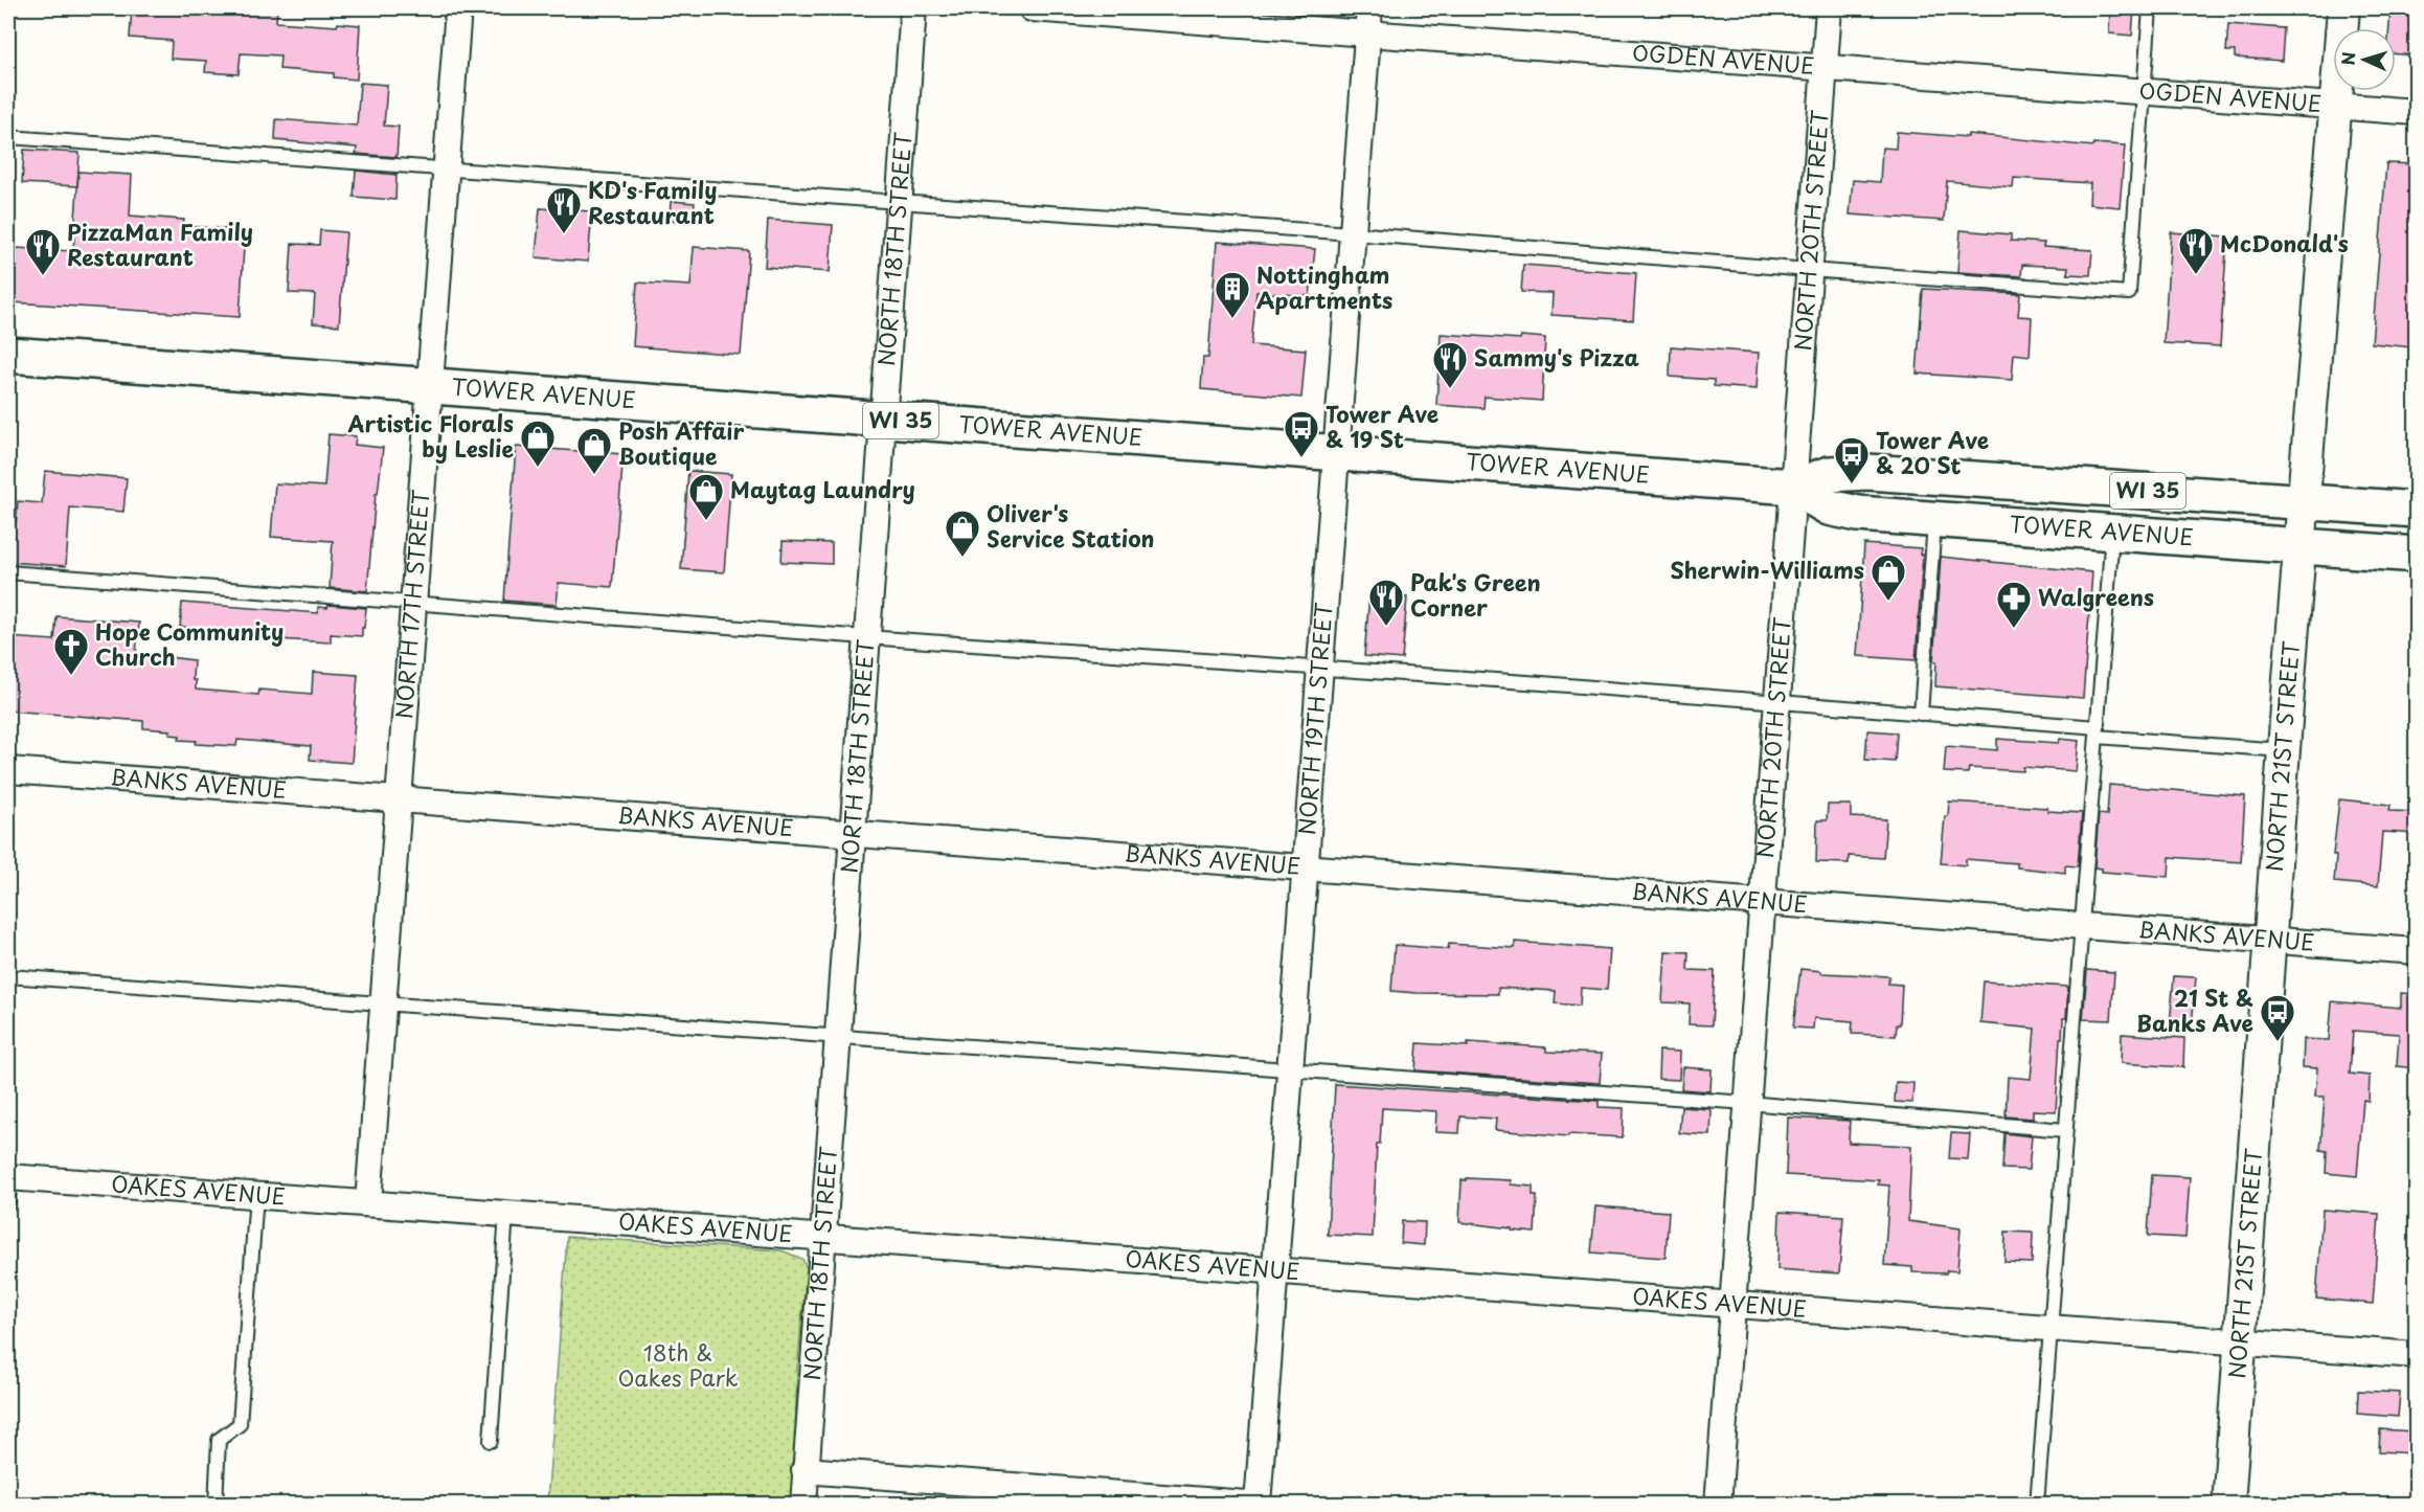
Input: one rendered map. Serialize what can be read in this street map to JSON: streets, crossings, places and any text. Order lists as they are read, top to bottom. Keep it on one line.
{"streets":{"main road":["TOWER AVENUE","WI 35"],"street":["OGDEN AVENUE","NORTH 20TH STREET","NORTH 18TH STREET","NORTH 17TH STREET","NORTH 19TH STREET","NORTH 21ST STREET","BANKS AVENUE","OAKES AVENUE"]},"crossings":[["OGDEN AVENUE","NORTH 20TH STREET"],["OGDEN AVENUE","NORTH 19TH STREET"],["OGDEN AVENUE","NORTH 21ST STREET"],["NORTH 20TH STREET","TOWER AVENUE"],["NORTH 20TH STREET","BANKS AVENUE"],["NORTH 20TH STREET","OAKES AVENUE"],["NORTH 18TH STREET","TOWER AVENUE"],["NORTH 18TH STREET","BANKS AVENUE"],["NORTH 18TH STREET","OAKES AVENUE"],["TOWER AVENUE","NORTH 17TH STREET"],["TOWER AVENUE","NORTH 19TH STREET"],["TOWER AVENUE","NORTH 21ST STREET"],["NORTH 17TH STREET","BANKS AVENUE"],["NORTH 17TH STREET","OAKES AVENUE"],["NORTH 19TH STREET","BANKS AVENUE"],["NORTH 19TH STREET","OAKES AVENUE"],["NORTH 21ST STREET","BANKS AVENUE"],["NORTH 21ST STREET","OAKES AVENUE"]],"parks":["18th & Oakes Park"],"places":{"restaurant":["KD's Family Restaurant","McDonald's","PizzaMan Family Restaurant","Sammy's Pizza","Pak's Green Corner"],"building":["Nottingham Apartments"],"bus stop":["Tower Ave & 19 St","Tower Ave & 20 St","21 St & Banks Ave"],"shop":["Artistic Florals by Leslie","Posh Affair Boutique","Maytag Laundry","Oliver's Service Station","Sherwin-Williams"],"pharmacy":["Walgreens"],"church":["Hope Community Church"]},"north":"left"}
